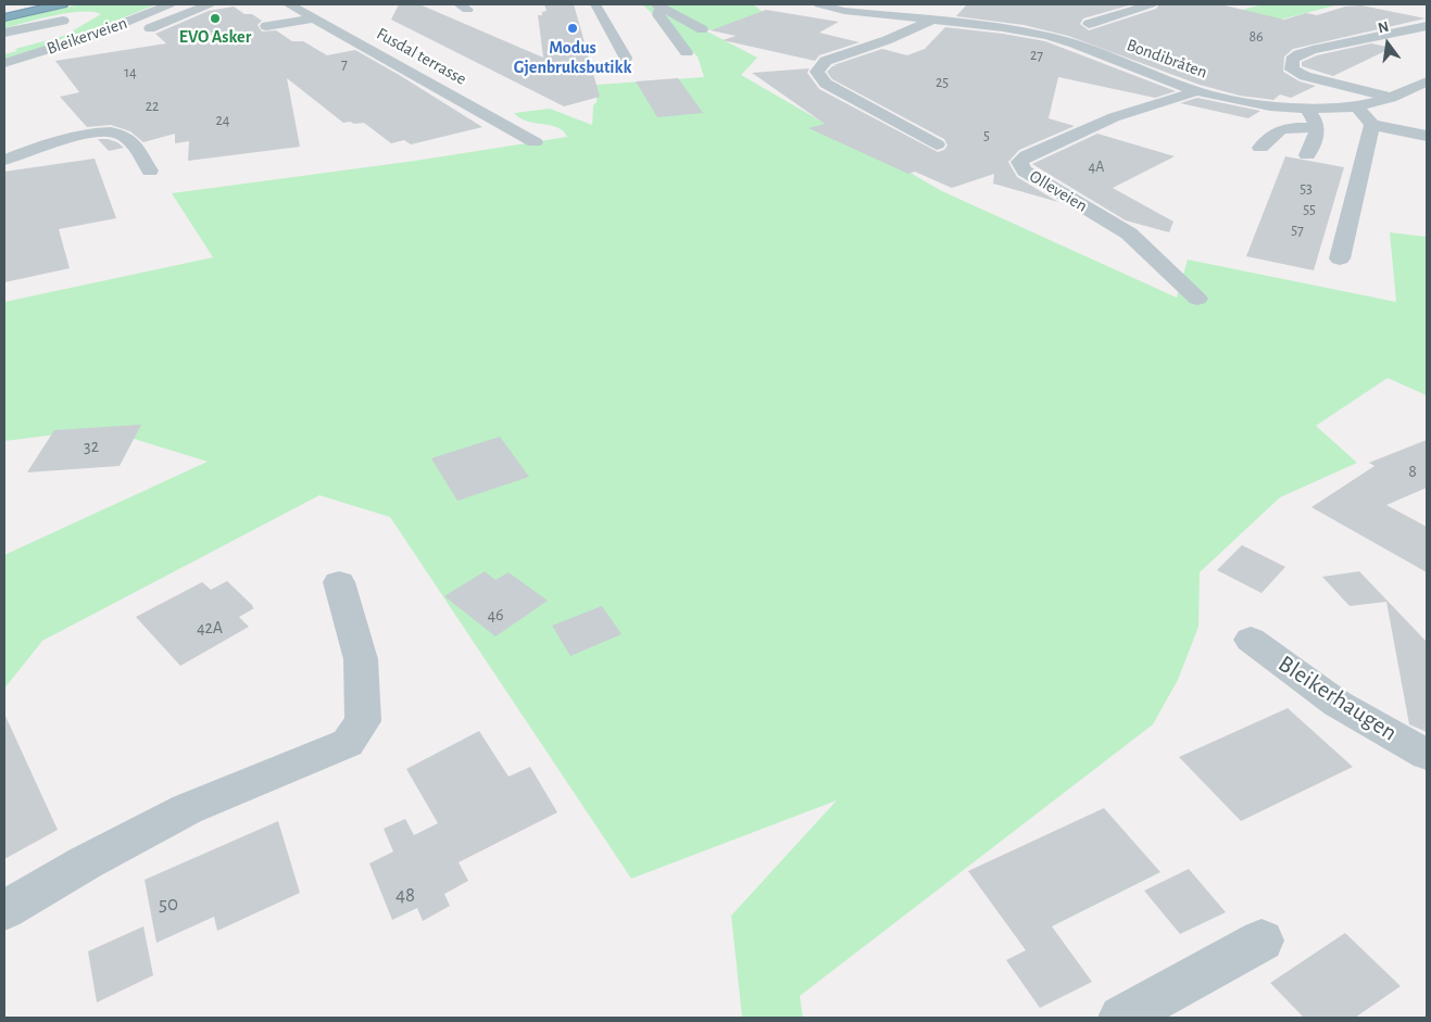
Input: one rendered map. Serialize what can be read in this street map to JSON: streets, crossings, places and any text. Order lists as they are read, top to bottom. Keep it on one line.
{"streets":{"street":["Bleikerveien","Fusdal terrasse","Bondibråten","Olleveien","Bleikerhaugen"]},"crossings":[["Bondibråten","Olleveien"]],"places":["EVO Asker","Modus Gjenbruksbutikk"],"house_numbers":["86","27","7","14","25","22","24","5","4A","53","55","57","32","8","46","42A","48","50"],"north":"top"}
